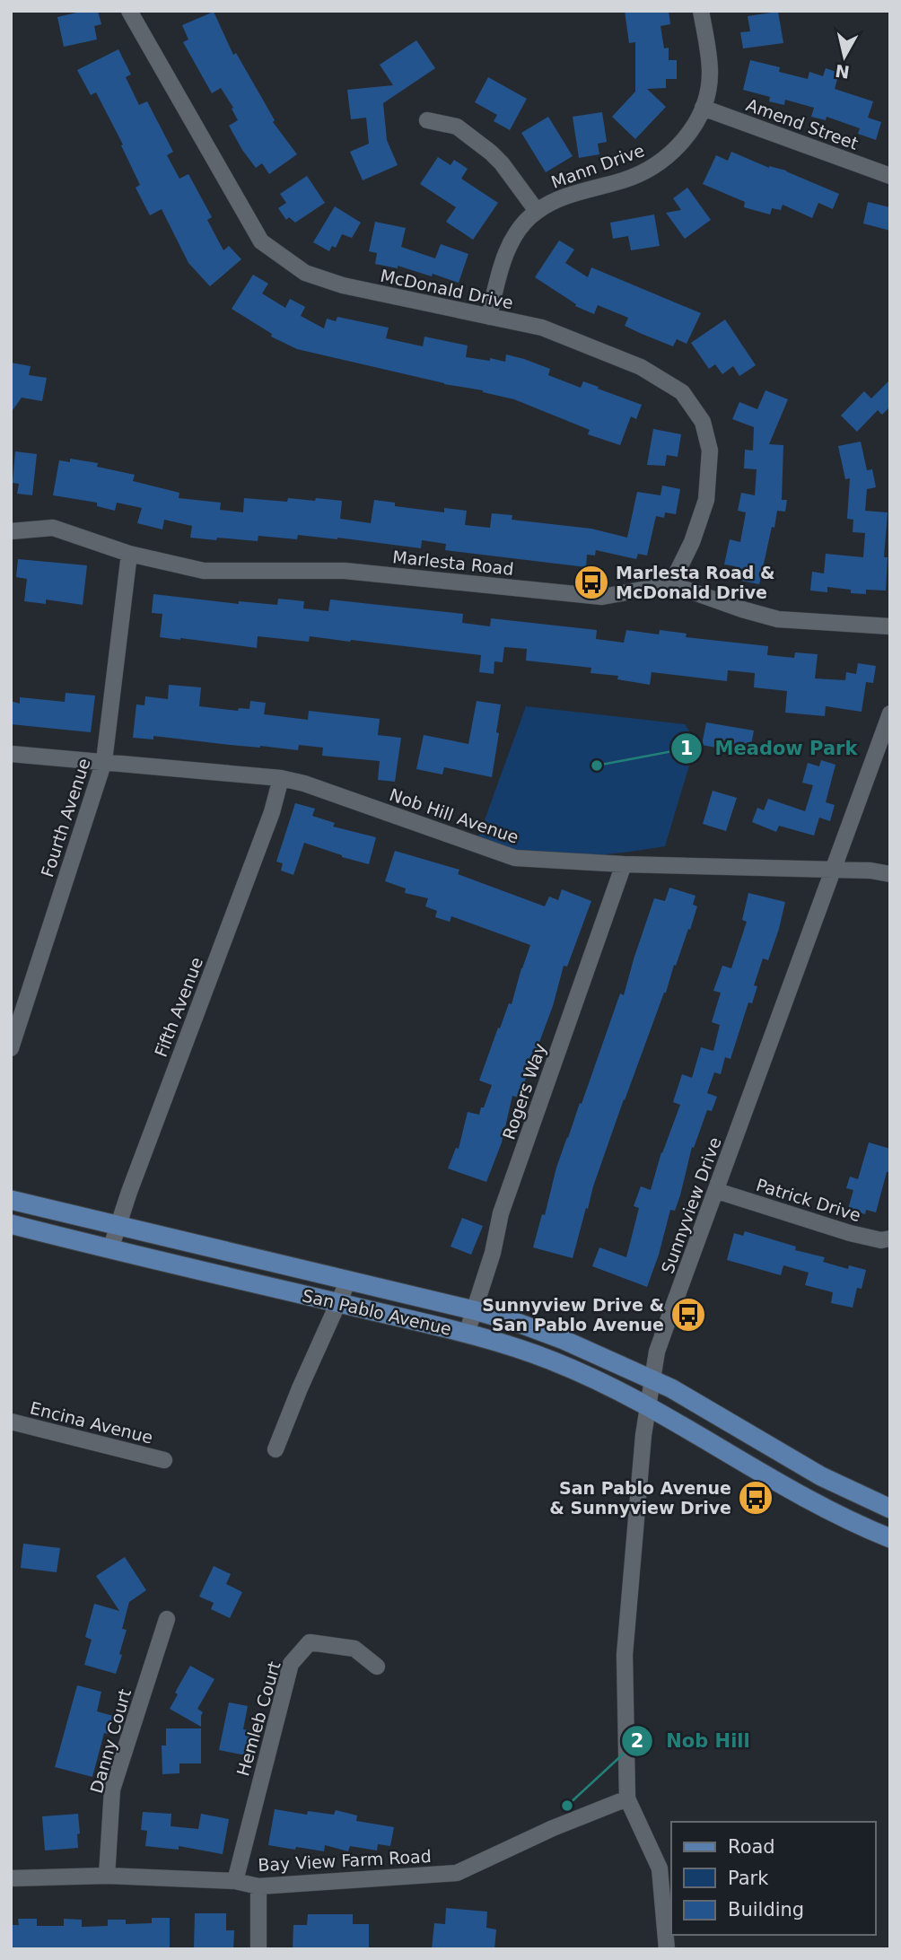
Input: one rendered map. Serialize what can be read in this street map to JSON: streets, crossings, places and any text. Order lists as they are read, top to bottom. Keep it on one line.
{"streets":{"main road":["San Pablo Avenue"],"street":["Amend Street","Mann Drive","McDonald Drive","Marlesta Road","Nob Hill Avenue","Fourth Avenue","Fifth Avenue","Rogers Way","Patrick Drive","Sunnyview Drive","Encina Avenue","Hemleb Court","Danny Court","Bay View Farm Road"]},"crossings":[["Amend Street","Mann Drive"],["Mann Drive","McDonald Drive"],["McDonald Drive","Marlesta Road"],["Marlesta Road","Fourth Avenue"],["Nob Hill Avenue","Fourth Avenue"],["Nob Hill Avenue","Fifth Avenue"],["Nob Hill Avenue","Rogers Way"],["Nob Hill Avenue","Sunnyview Drive"],["Fifth Avenue","San Pablo Avenue"],["Rogers Way","San Pablo Avenue"],["Patrick Drive","Sunnyview Drive"],["Sunnyview Drive","San Pablo Avenue"],["Sunnyview Drive","Bay View Farm Road"],["Hemleb Court","Bay View Farm Road"],["Danny Court","Bay View Farm Road"]],"places":{"bus stop":["Marlesta Road & McDonald Drive","Sunnyview Drive & San Pablo Avenue","San Pablo Avenue & Sunnyview Drive"],"other":["Meadow Park","Nob Hill"]},"legend":["Road","Park","Building"],"north":"bottom"}
